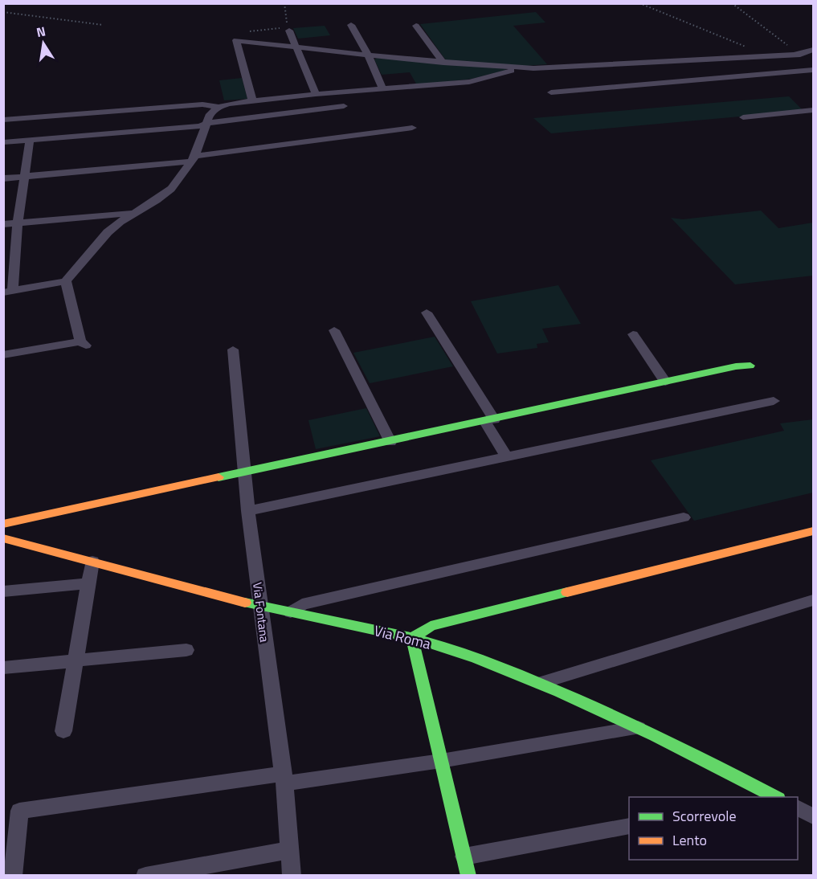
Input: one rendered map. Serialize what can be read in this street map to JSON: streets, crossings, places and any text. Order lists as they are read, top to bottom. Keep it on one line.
{"streets":{"street":["Via Fontana","Via Roma"]},"crossings":[["Via Fontana","Via Roma"]],"legend":["Scorrevole","Lento"],"north":"top"}
